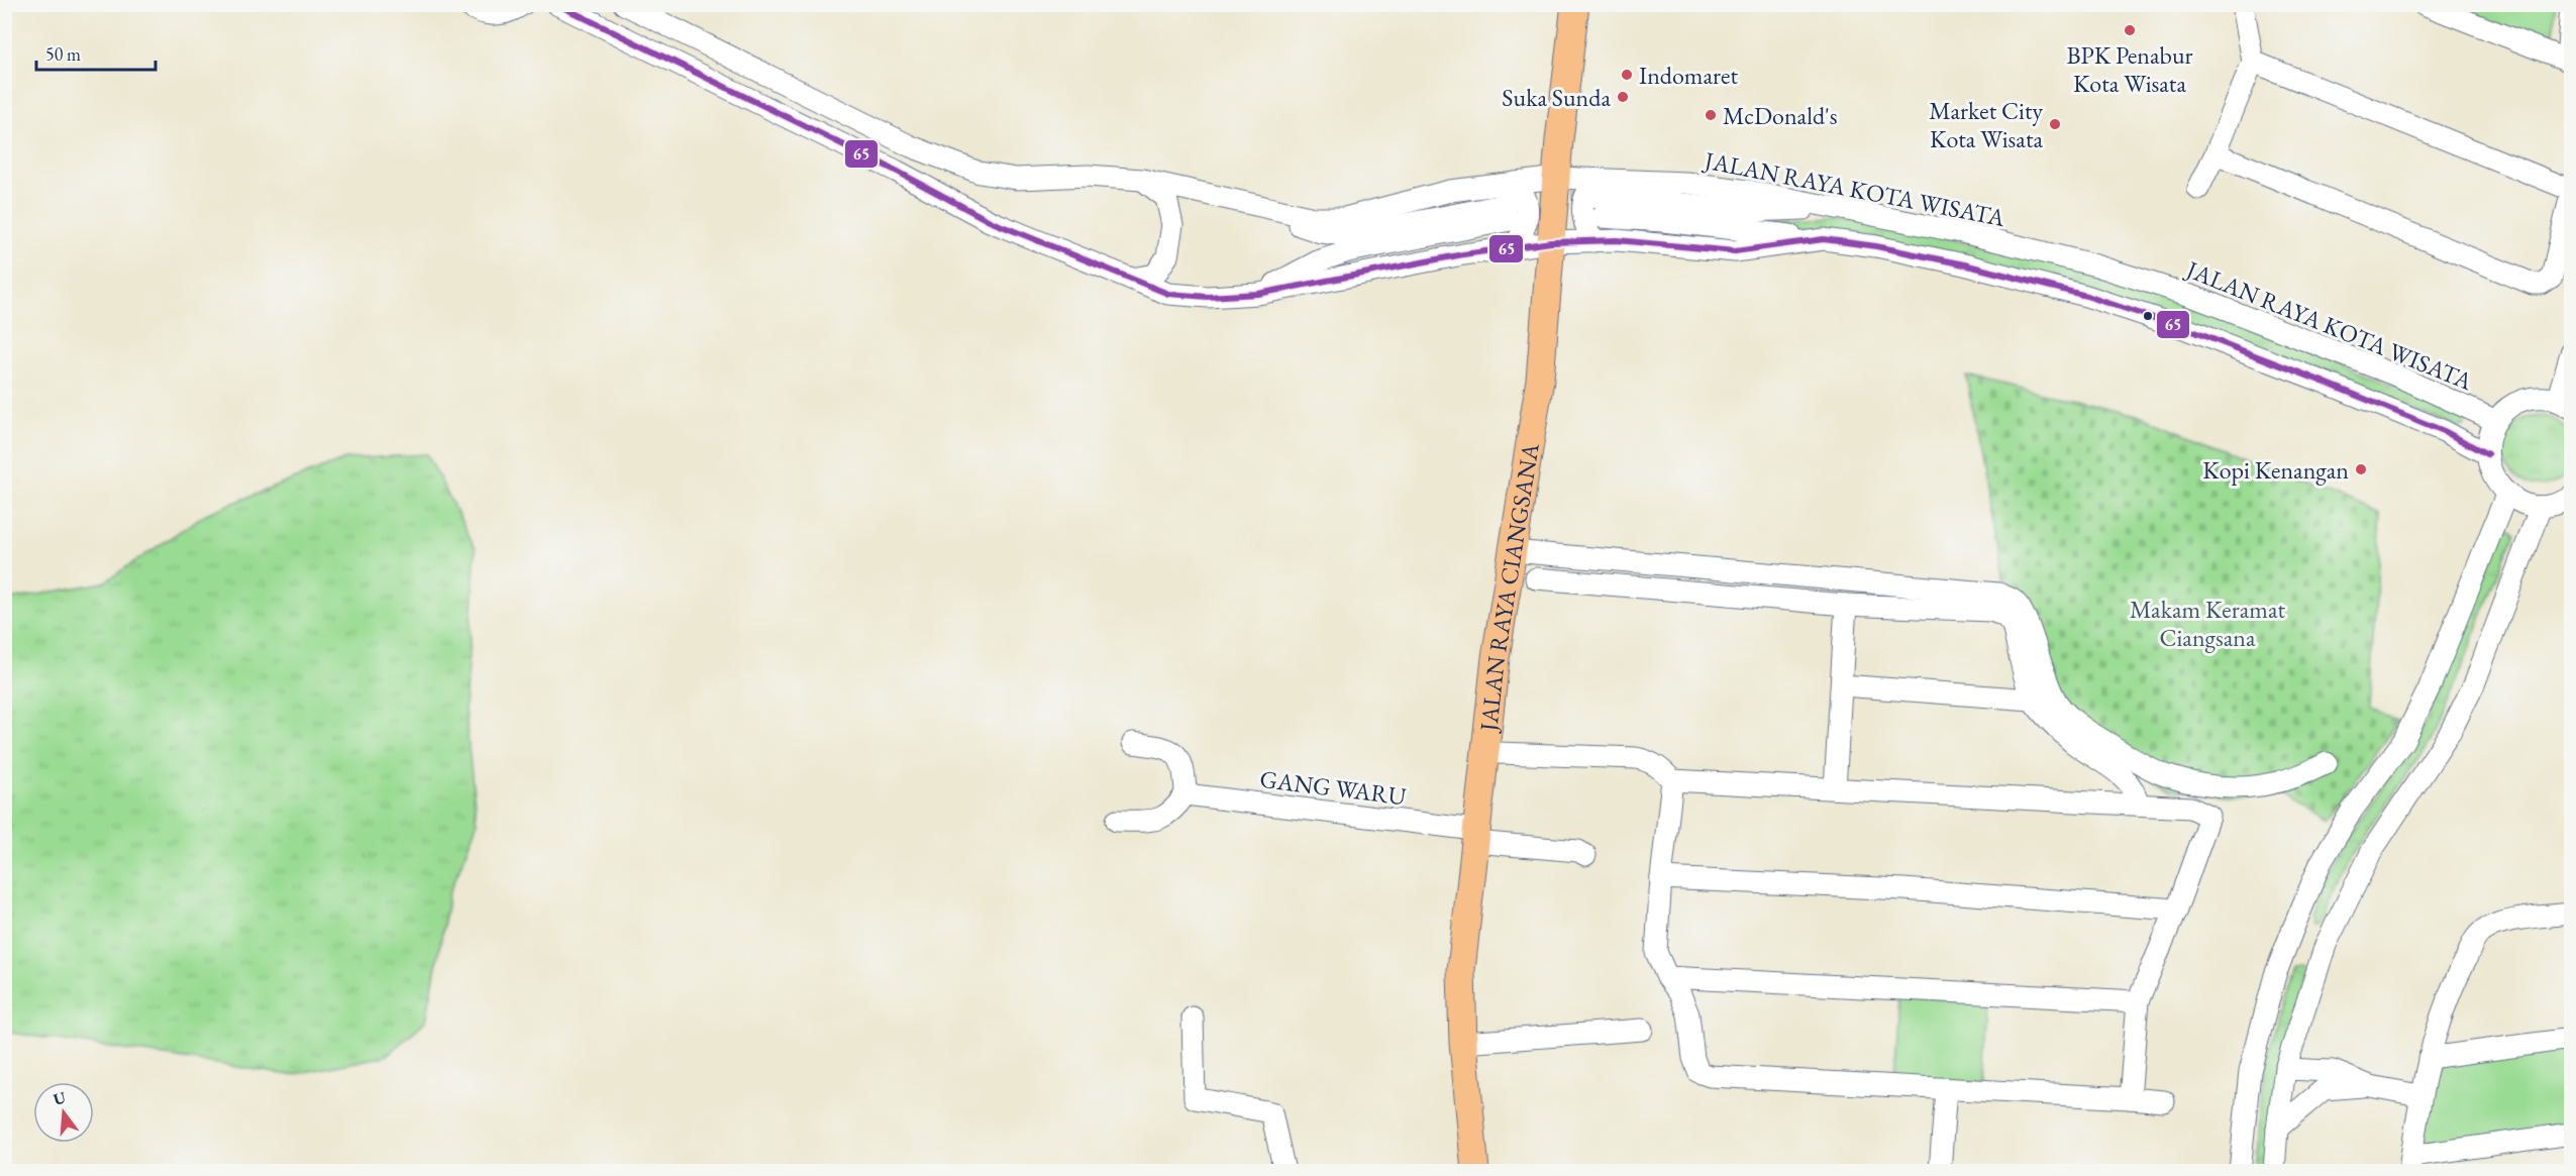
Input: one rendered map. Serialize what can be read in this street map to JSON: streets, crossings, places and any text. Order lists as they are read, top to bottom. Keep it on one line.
{"streets":{"main road":["JALAN RAYA CIANGSANA"],"street":["JALAN RAYA KOTA WISATA","GANG WARU"]},"crossings":[["JALAN RAYA KOTA WISATA","JALAN RAYA CIANGSANA"],["JALAN RAYA CIANGSANA","GANG WARU"]],"parks":["Makam Keramat Ciangsana"],"places":["BPK Penabur Kota Wisata","Indomaret","Suka Sunda","McDonald's","Market City Kota Wisata","Kopi Kenangan"],"lines":["transit line 65"],"scale_bar":"50 m","north":"top"}
